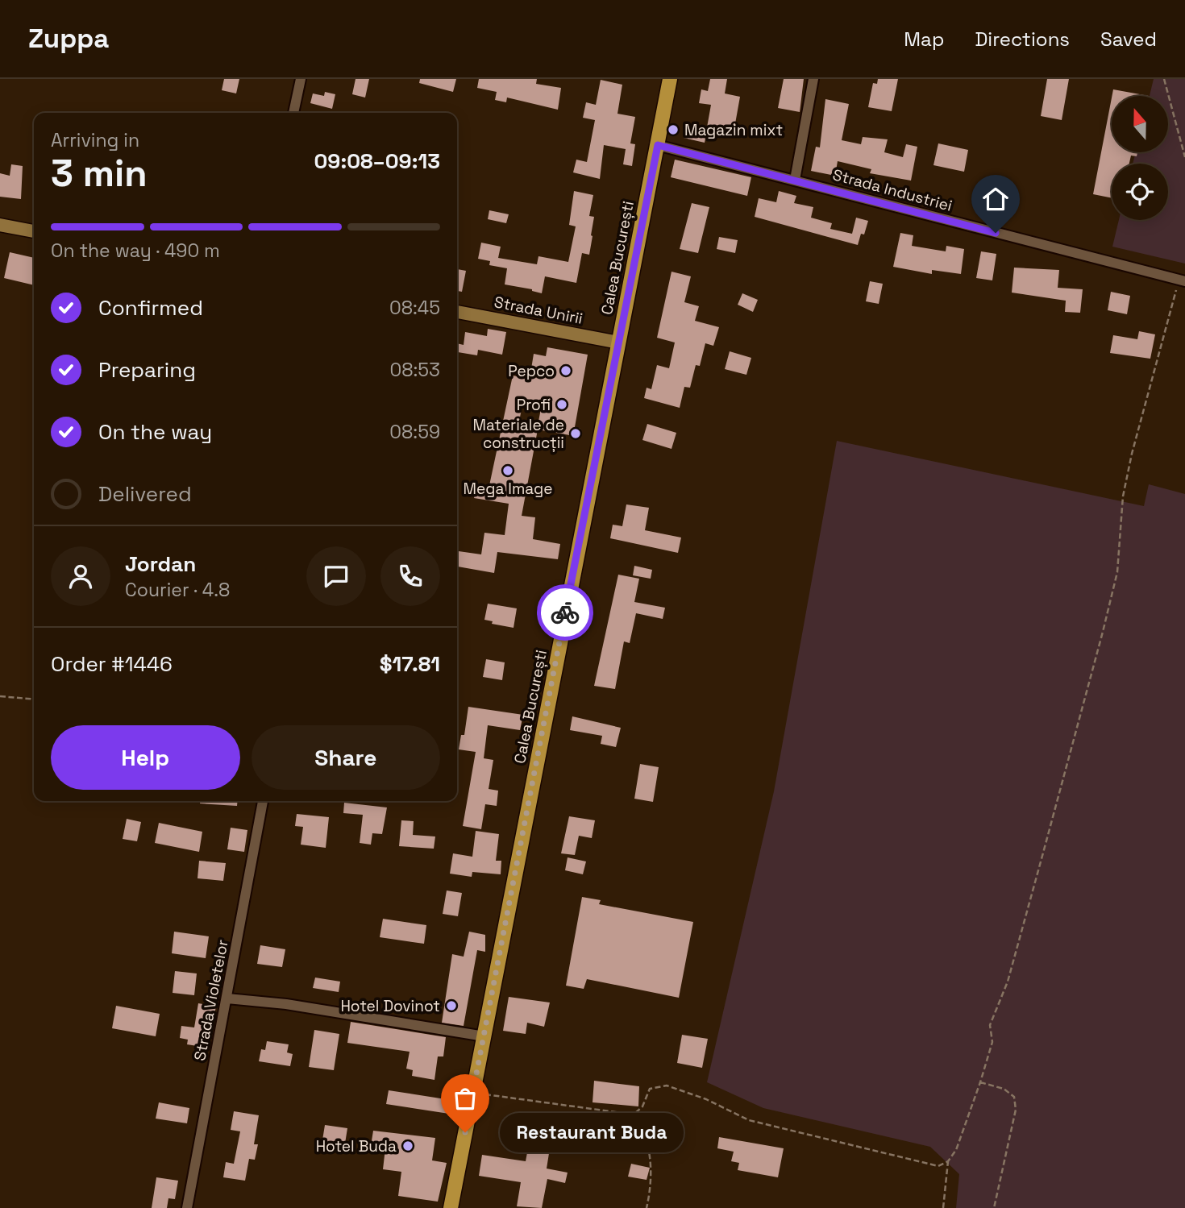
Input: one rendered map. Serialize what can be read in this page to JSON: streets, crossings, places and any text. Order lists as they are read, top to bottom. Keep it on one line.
{"streets":{"main road":["Calea București","Strada Unirii"],"street":["Strada Industriei","Strada Violetelor"]},"crossings":[["Strada Industriei","Calea București"],["Calea București","Strada Unirii"]],"places":["Magazin mixt","Pepco","Profi","Materiale de construcții","Mega Image","Hotel Dovinot","Restaurant Buda","Hotel Buda"],"north":"top","page":{"header":"Zuppa","nav":["Map","Directions","Saved"],"heading":["3 min","Arriving in","09:08–09:13"],"panel":["Jordan","Courier · 4.8","Order #1446","$17.81"],"bar":"On the way · 490 m","list":[["Confirmed","08:45"],["Preparing","08:53"],["On the way","08:59"],"Delivered"],"buttons":["Help","Share"],"bubble":"Restaurant Buda"}}
